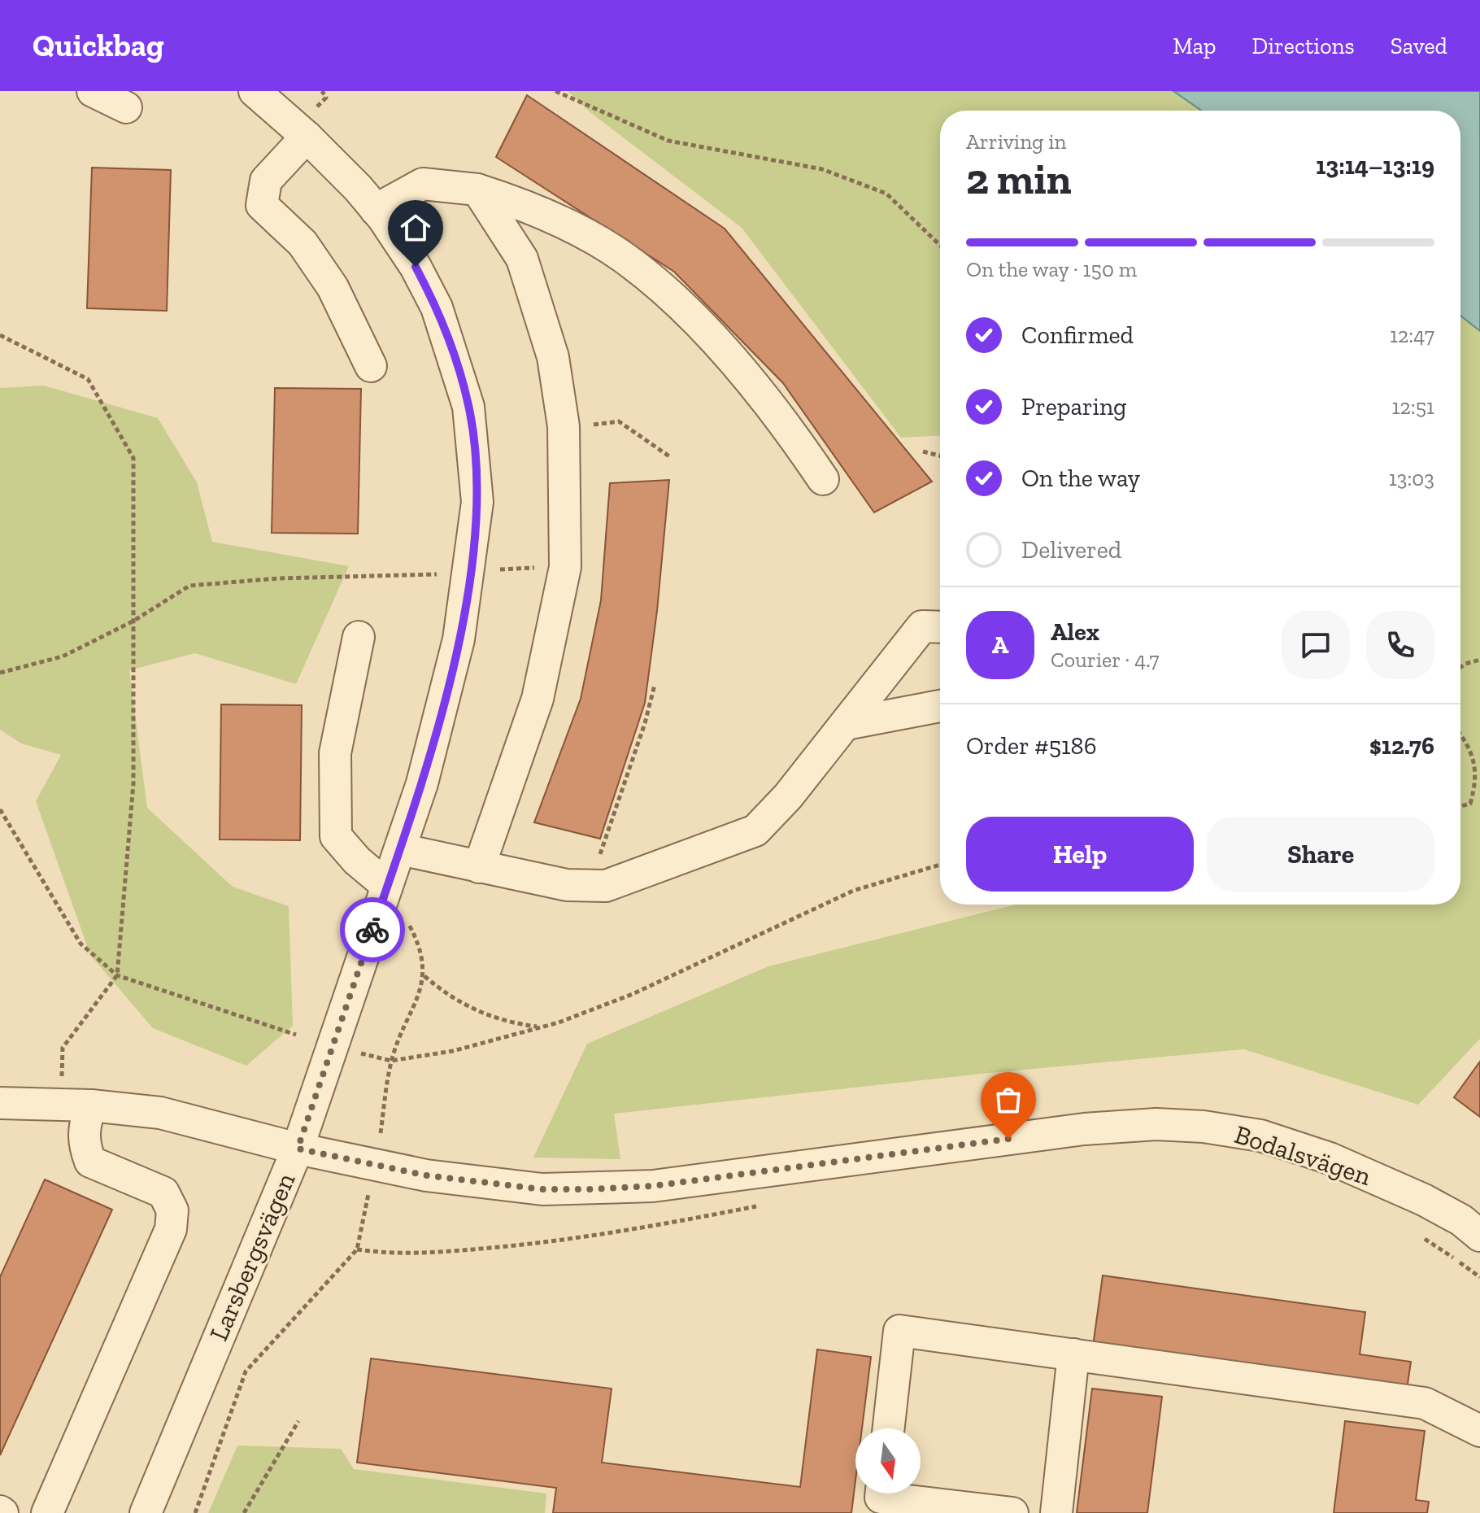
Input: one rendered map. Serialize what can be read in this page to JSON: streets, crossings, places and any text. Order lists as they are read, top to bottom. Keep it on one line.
{"streets":{"street":["Bodalsvägen","Larsbergsvägen"]},"crossings":[["Bodalsvägen","Larsbergsvägen"]],"north":"bottom","page":{"header":"Quickbag","nav":["Map","Directions","Saved"],"heading":["2 min","Arriving in","13:14–13:19"],"panel":["Alex","Courier · 4.7","Order #5186","$12.76"],"bar":"On the way · 150 m","list":[["Confirmed","12:47"],["Preparing","12:51"],["On the way","13:03"],"Delivered"],"round":"A","buttons":["Help","Share"]}}
